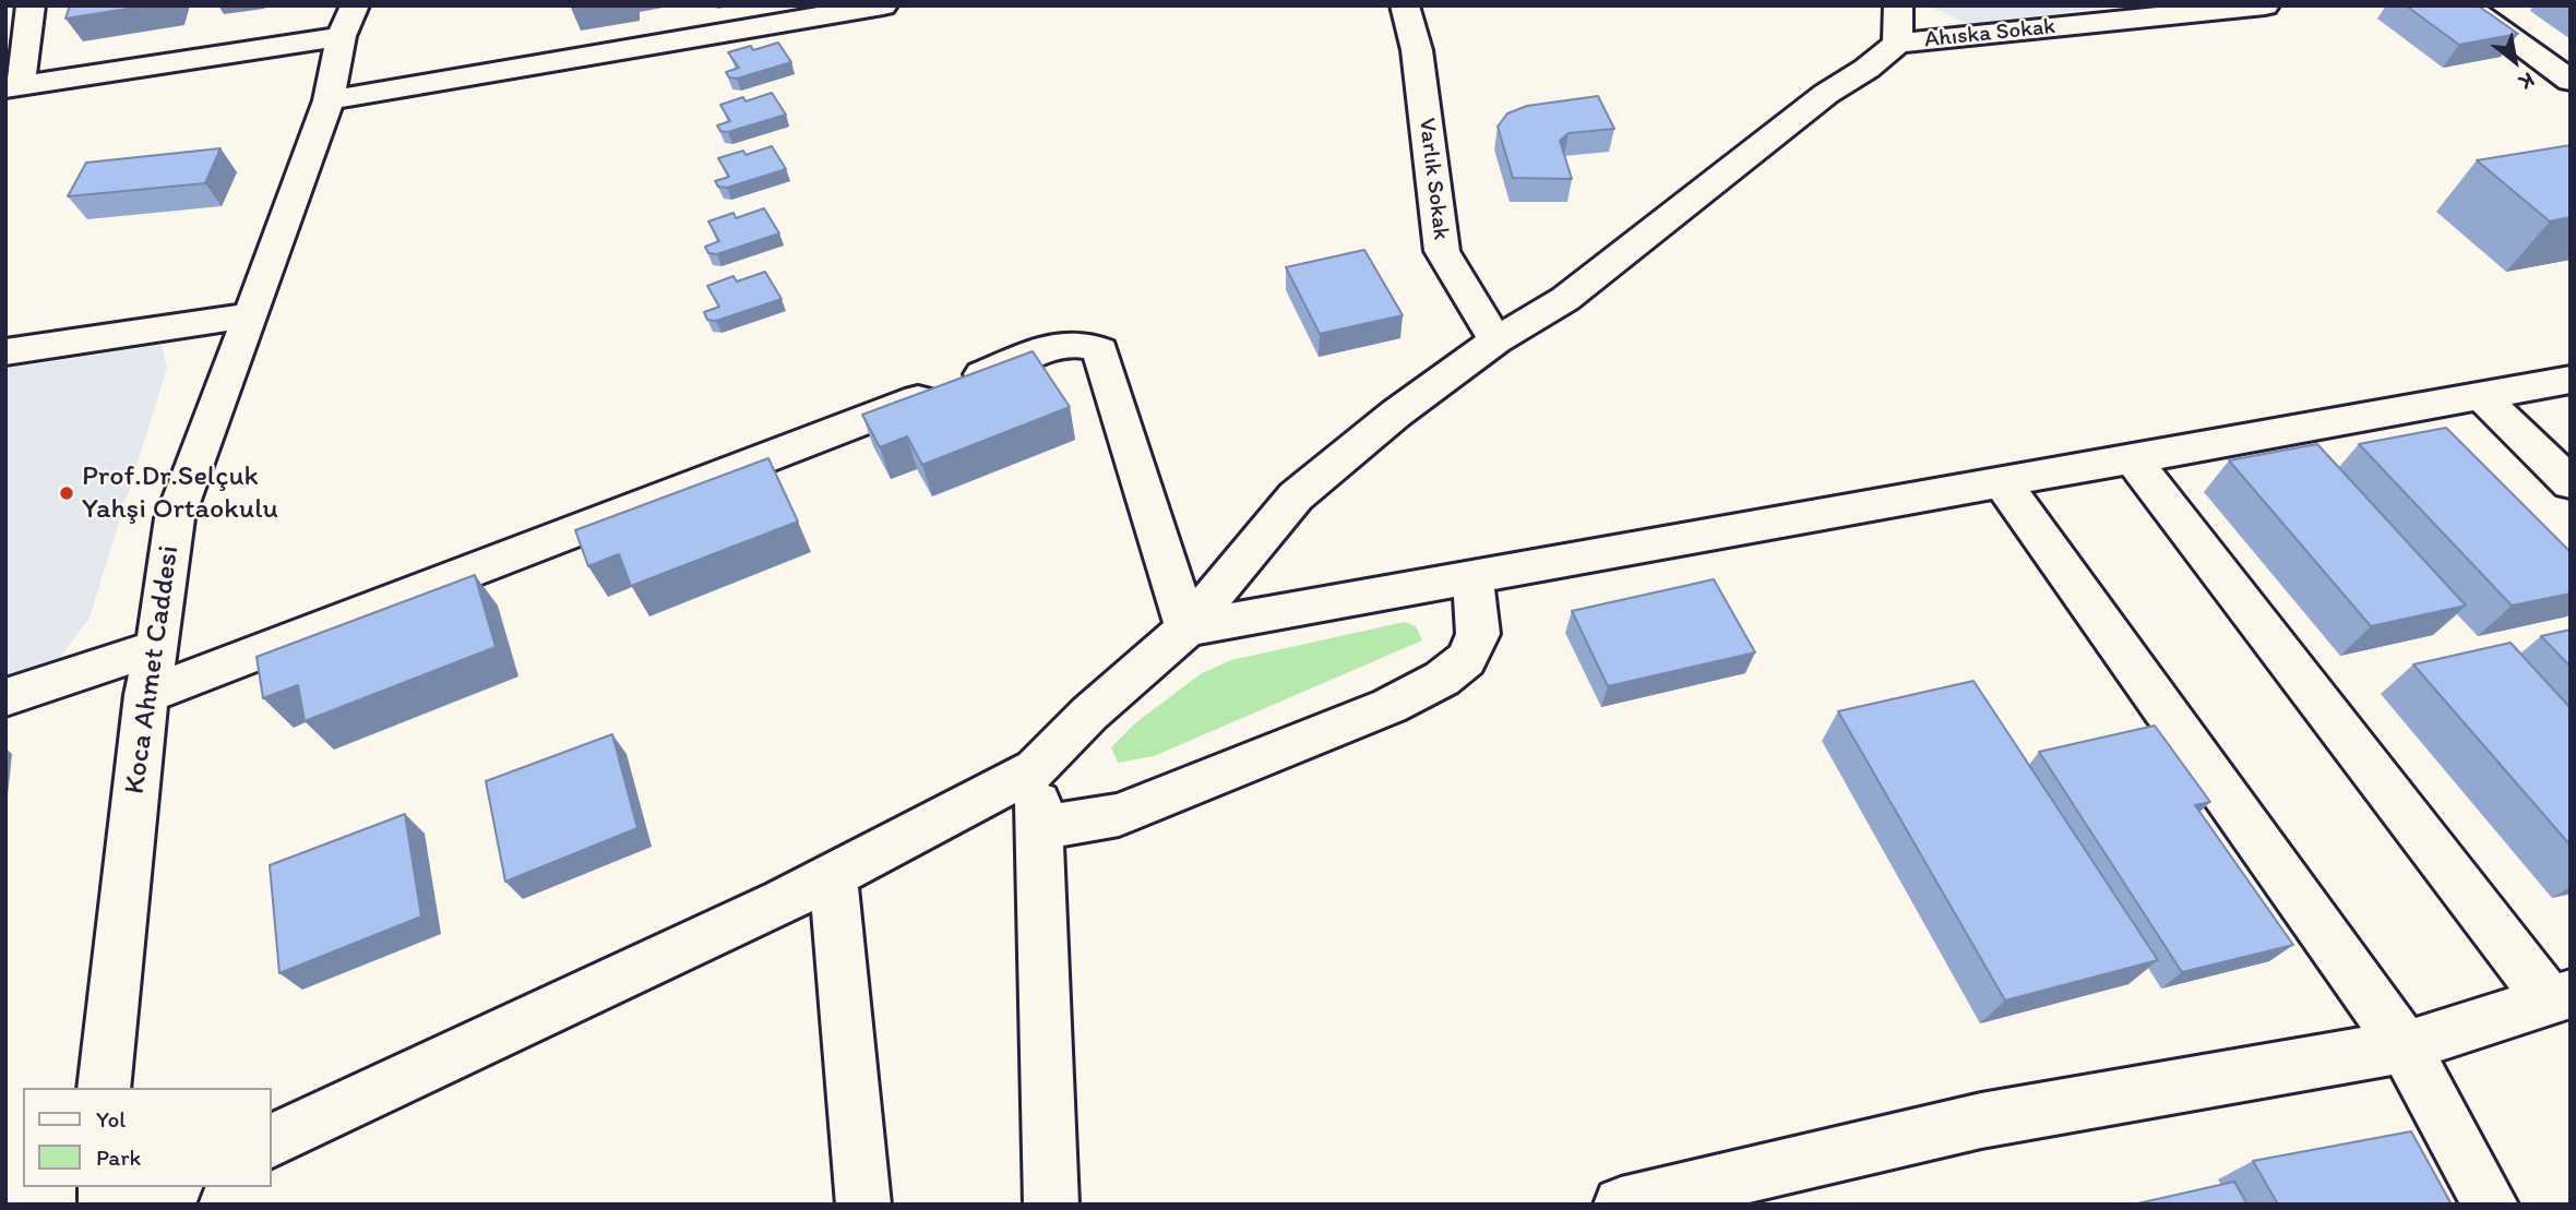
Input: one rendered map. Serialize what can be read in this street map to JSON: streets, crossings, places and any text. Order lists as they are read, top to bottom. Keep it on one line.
{"streets":{"street":["Ahıska Sokak","Varlık Sokak","Koca Ahmet Caddesi"]},"places":["Prof.Dr.Selçuk Yahşi Ortaokulu"],"legend":["Yol","Park"],"north":"bottom right"}
